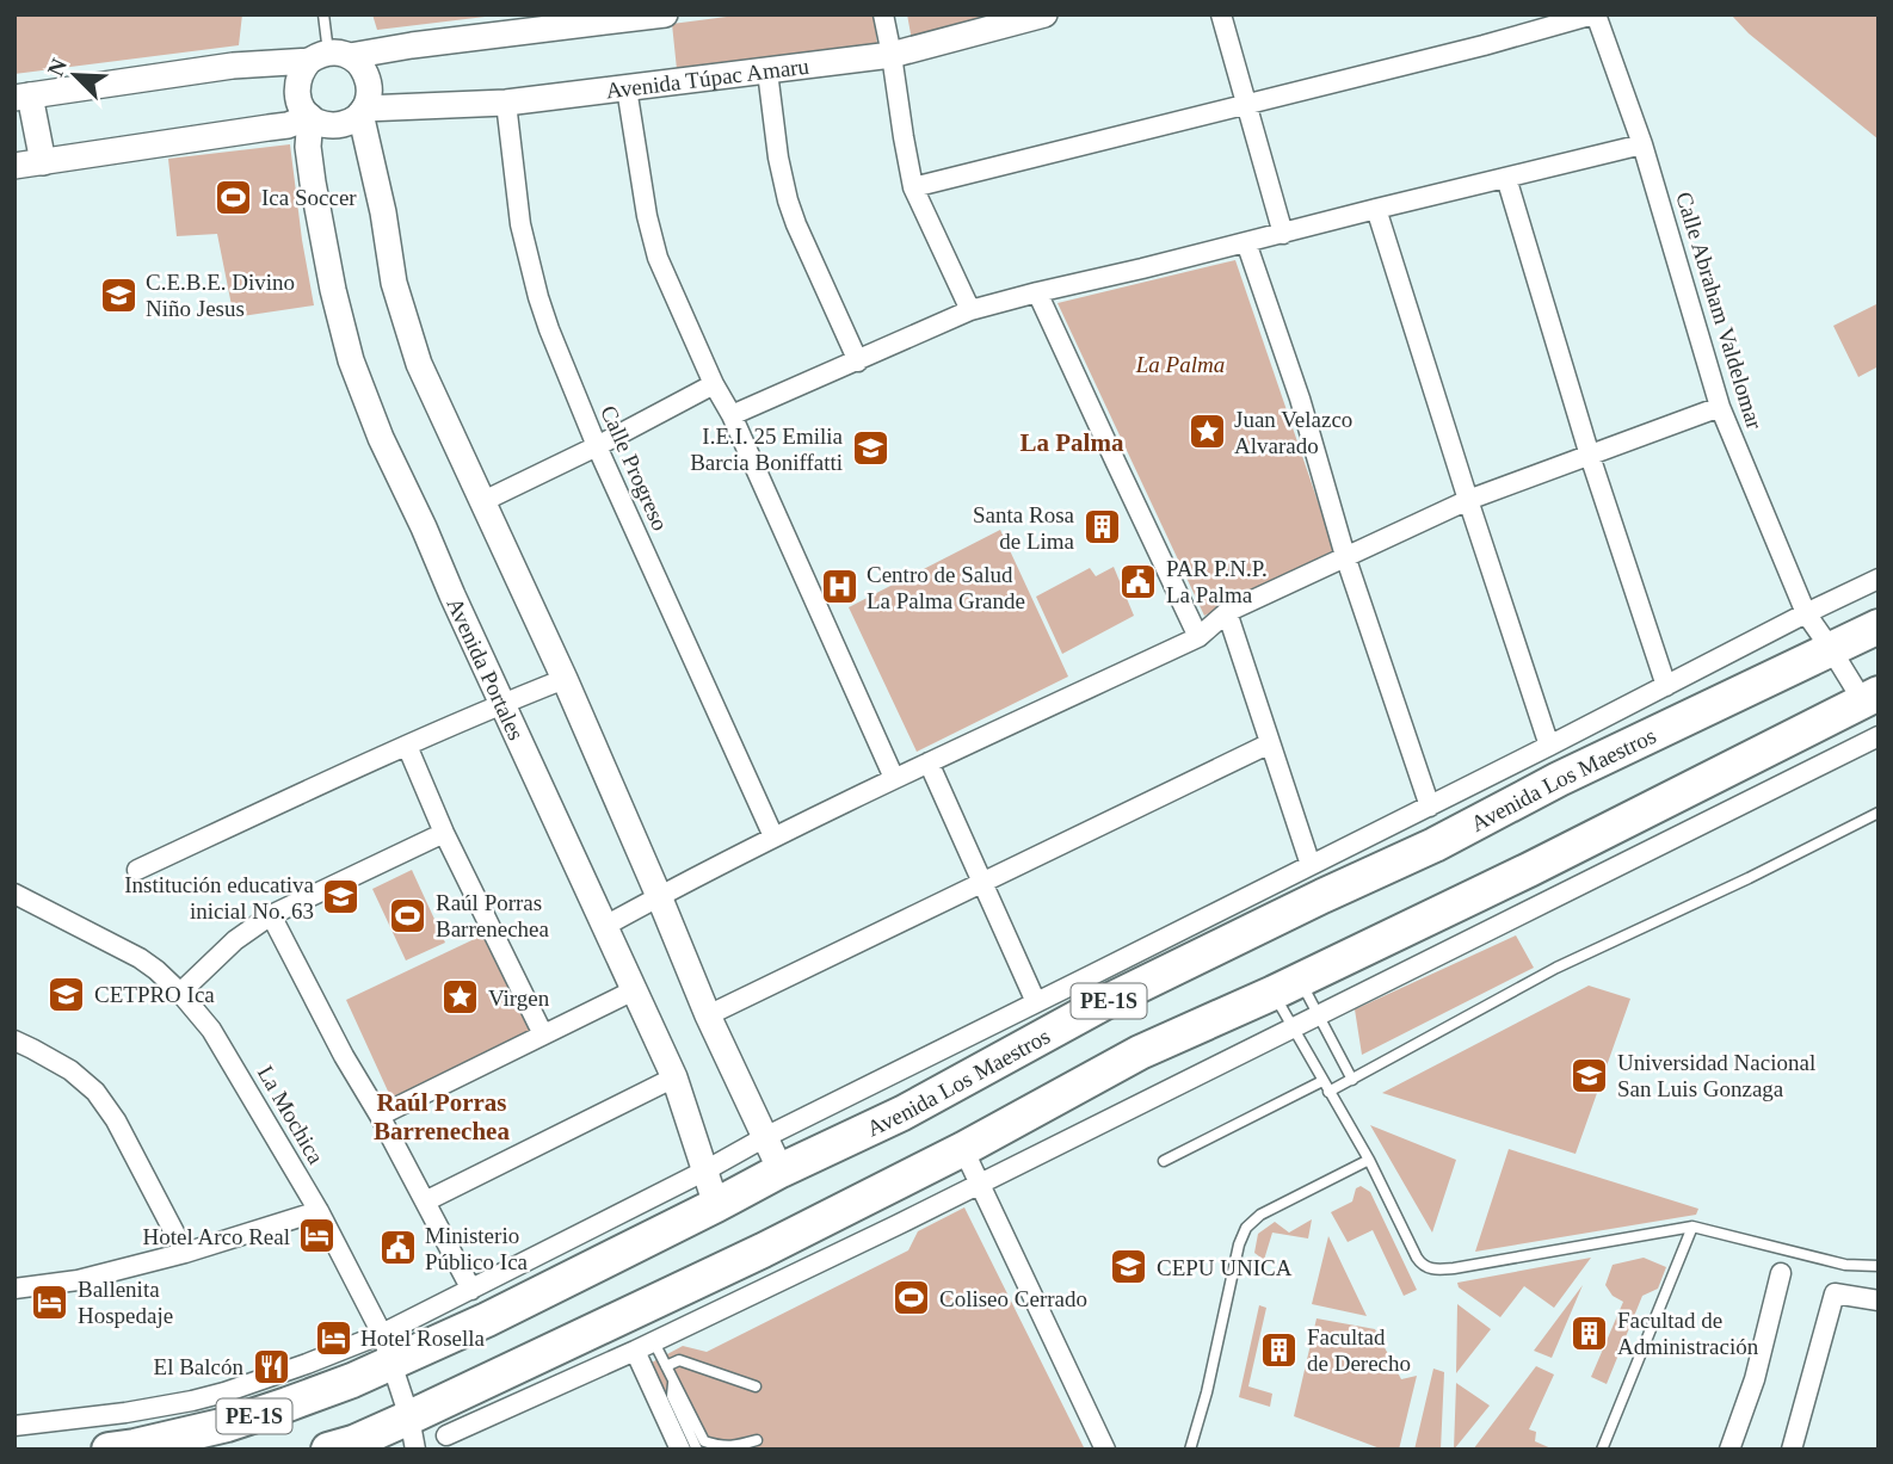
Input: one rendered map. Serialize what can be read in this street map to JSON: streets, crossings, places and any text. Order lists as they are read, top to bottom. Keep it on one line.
{"streets":{"highway":["Avenida Los Maestros","PE-1S"],"street":["Avenida Túpac Amaru","Calle Abraham Valdelomar","Calle Progreso","Avenida Portales","La Mochica"]},"crossings":[["Avenida Túpac Amaru","Calle Progreso"],["Avenida Túpac Amaru","Avenida Portales"],["Calle Abraham Valdelomar","Avenida Los Maestros"],["Calle Abraham Valdelomar","PE-1S"],["Avenida Portales","Avenida Los Maestros"],["Avenida Los Maestros","La Mochica"],["PE-1S","La Mochica"]],"districts":["La Palma","Raúl Porras Barrenechea"],"parks":["La Palma"],"places":{"sports":["Ica Soccer","Raúl Porras Barrenechea","Coliseo Cerrado"],"school or university":["C.E.B.E. Divino Niño Jesus","I.E.I. 25 Emilia Barcia Boniffatti","Institución educativa inicial No. 63","CETPRO Ica","Universidad Nacional San Luis Gonzaga","CEPU UNICA"],"place":["Juan Velazco Alvarado","Virgen"],"building":["Santa Rosa de Lima","Facultad de Administración","Facultad de Derecho"],"public building":["PAR P.N.P. La Palma","Ministerio Público Ica"],"hospital":["Centro de Salud La Palma Grande"],"hotel":["Hotel Arco Real","Ballenita Hospedaje","Hotel Rosella"],"restaurant":["El Balcón"]},"north":"top left"}
